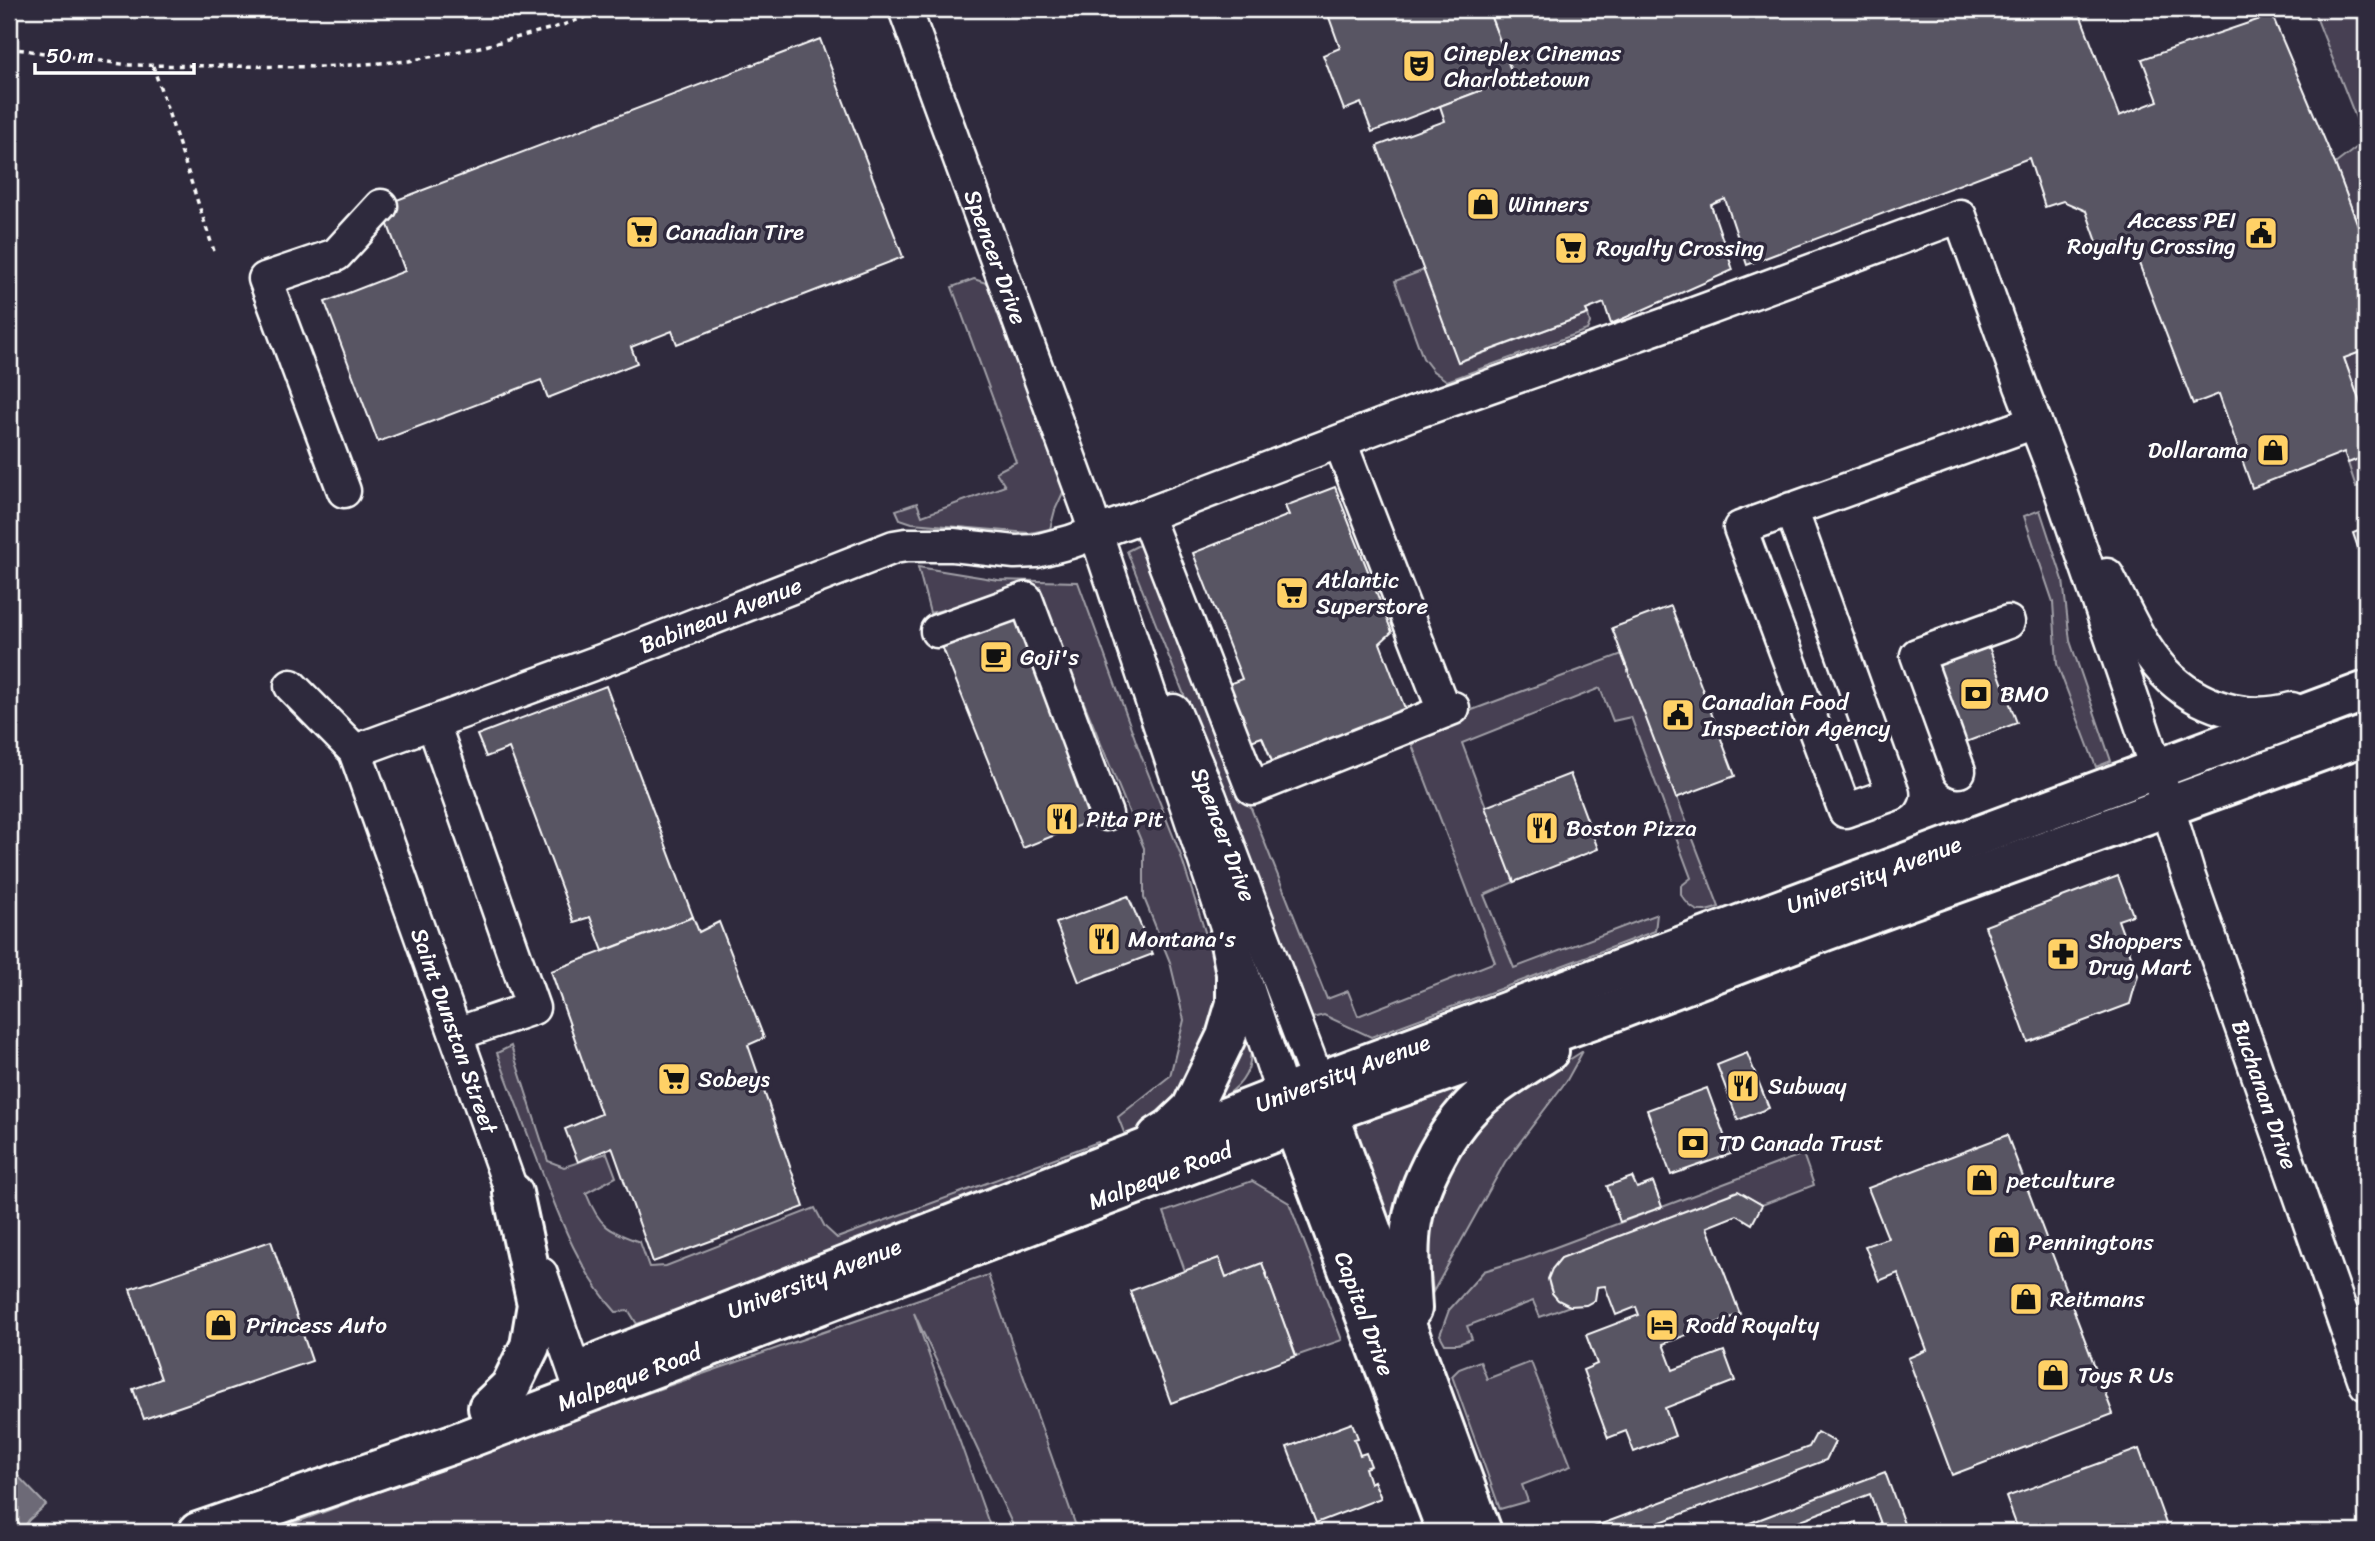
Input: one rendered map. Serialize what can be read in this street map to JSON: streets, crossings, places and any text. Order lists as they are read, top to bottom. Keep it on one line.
{"streets":{"main road":["University Avenue","Malpeque Road","Capital Drive"],"street":["Spencer Drive","Babineau Avenue","Saint Dunstan Street","Buchanan Drive"]},"crossings":[["Spencer Drive","Babineau Avenue"],["Spencer Drive","University Avenue"],["Spencer Drive","Malpeque Road"],["Spencer Drive","Capital Drive"],["Babineau Avenue","Saint Dunstan Street"],["University Avenue","Saint Dunstan Street"],["University Avenue","Buchanan Drive"],["University Avenue","Malpeque Road"],["University Avenue","Capital Drive"],["Saint Dunstan Street","Malpeque Road"],["Malpeque Road","Capital Drive"]],"places":{"theatre":["Cineplex Cinemas Charlottetown"],"shop":["Winners","Dollarama","petculture","Penningtons","Reitmans","Princess Auto","Toys R Us"],"supermarket":["Canadian Tire","Royalty Crossing","Atlantic Superstore","Sobeys"],"public building":["Access PEI Royalty Crossing","Canadian Food Inspection Agency"],"cafe":["Goji's"],"bank":["BMO","TD Canada Trust"],"restaurant":["Pita Pit","Boston Pizza","Montana's","Subway"],"pharmacy":["Shoppers Drug Mart"],"hotel":["Rodd Royalty"]},"scale_bar":"50 m"}
